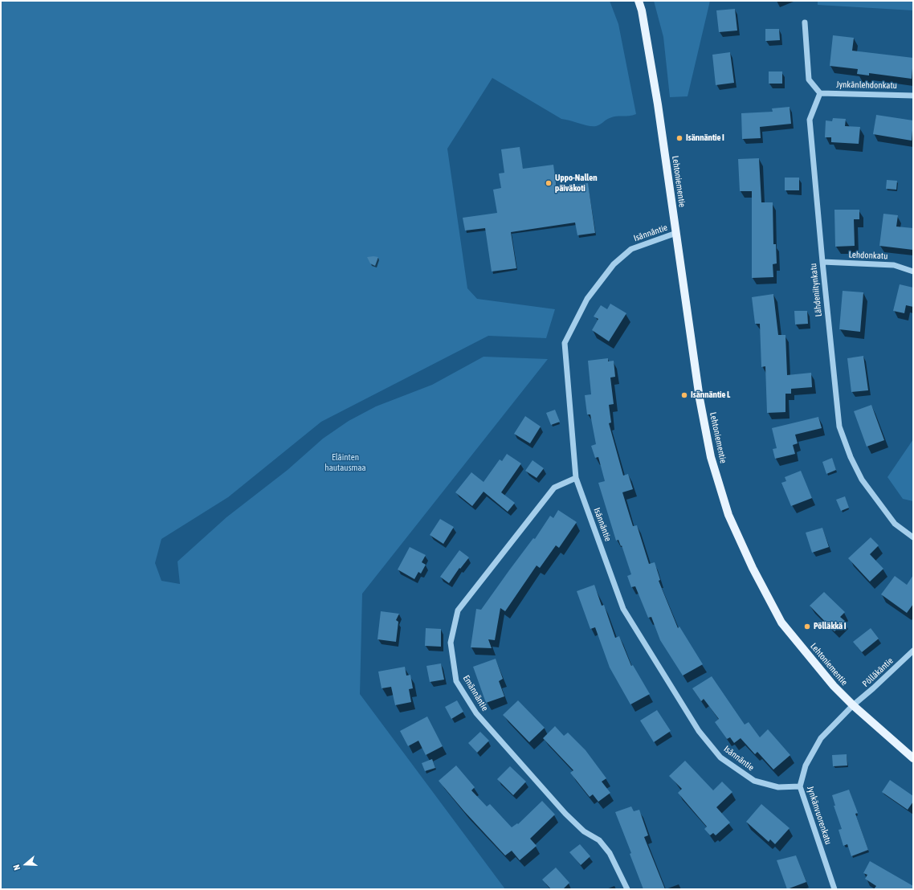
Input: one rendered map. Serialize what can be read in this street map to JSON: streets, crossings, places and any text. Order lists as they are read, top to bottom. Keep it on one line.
{"streets":{"main road":["Lehtoniementie"],"street":["Jynkänlehdonkatu","Isännäntie","Lehdonkatu","Lähdeniitynkatu","Pölläkäntie","Emännäntie","Jynkänvuorenkatu"]},"crossings":[["Jynkänlehdonkatu","Lähdeniitynkatu"],["Lehtoniementie","Isännäntie"],["Lehtoniementie","Pölläkäntie"],["Lehtoniementie","Jynkänvuorenkatu"],["Isännäntie","Emännäntie"],["Isännäntie","Jynkänvuorenkatu"],["Lehdonkatu","Lähdeniitynkatu"],["Pölläkäntie","Jynkänvuorenkatu"]],"parks":["Eläinten hautausmaa"],"places":["Isännäntie I","Uppo-Nallen päiväkoti","Isännäntie L","Pölläkkä I"],"north":"left"}
